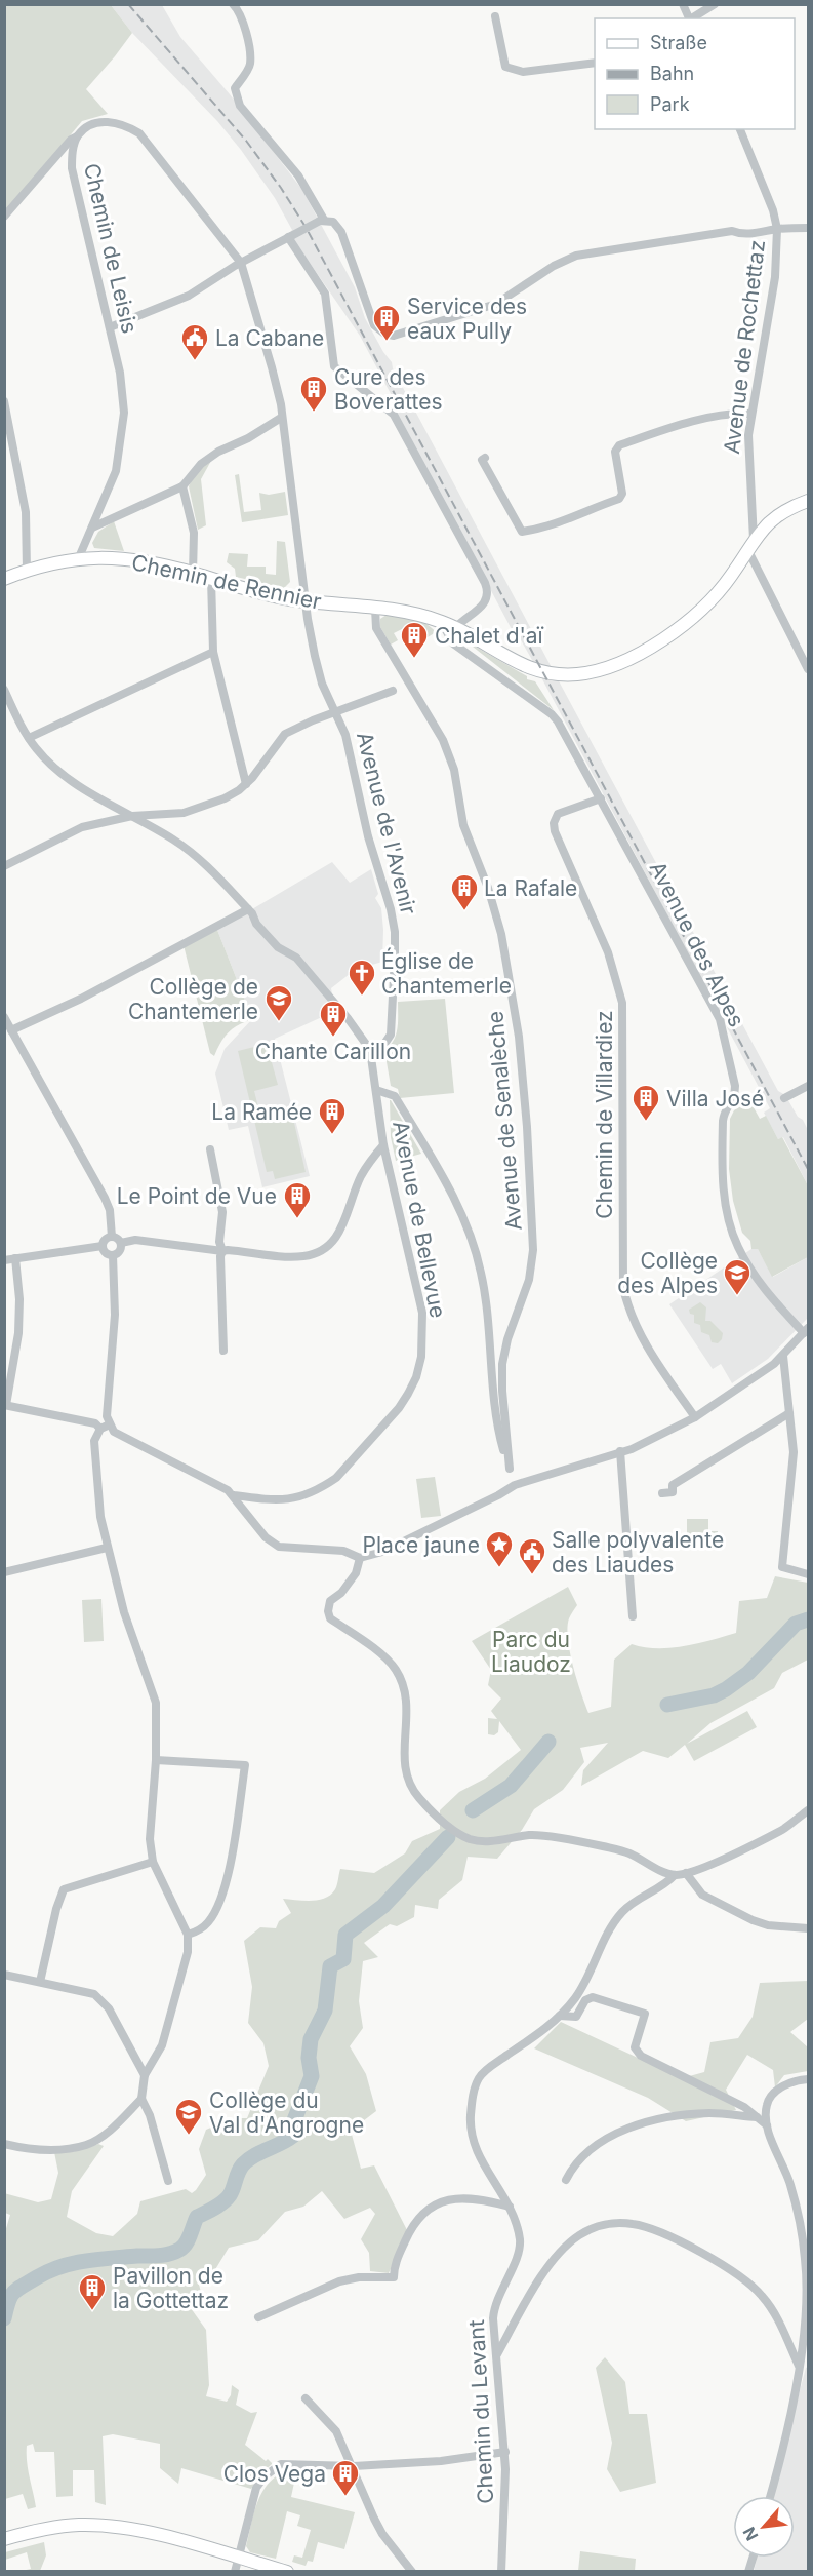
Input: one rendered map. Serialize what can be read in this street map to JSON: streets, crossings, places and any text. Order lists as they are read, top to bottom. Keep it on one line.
{"streets":{"street":["Chemin de Leisis","Avenue de Rochettaz","Chemin de Rennier","Avenue de l'Avenir","Avenue des Alpes","Chemin de Villardiez","Avenue de Senalèche","Avenue de Bellevue","Chemin du Levant"]},"crossings":[["Chemin de Leisis","Chemin de Rennier"],["Chemin de Leisis","Avenue de l'Avenir"],["Avenue de Rochettaz","Chemin de Rennier"],["Chemin de Rennier","Avenue de l'Avenir"],["Chemin de Rennier","Avenue des Alpes"],["Chemin de Rennier","Avenue de Senalèche"],["Avenue de l'Avenir","Avenue de Bellevue"],["Avenue des Alpes","Chemin de Villardiez"]],"parks":["Parc du Liaudoz"],"places":{"building":["Service des eaux Pully","Cure des Boverattes","Chalet d'aï","La Rafale","Chante Carillon","Villa José","La Ramée","Le Point de Vue","Pavillon de la Gottettaz","Clos Vega"],"public building":["La Cabane","Salle polyvalente des Liaudes"],"church":["Église de Chantemerle"],"school or university":["Collège de Chantemerle","Collège des Alpes","Collège du Val d'Angrogne"],"place":["Place jaune"]},"legend":["Straße","Bahn","Park"],"north":"bottom left"}
